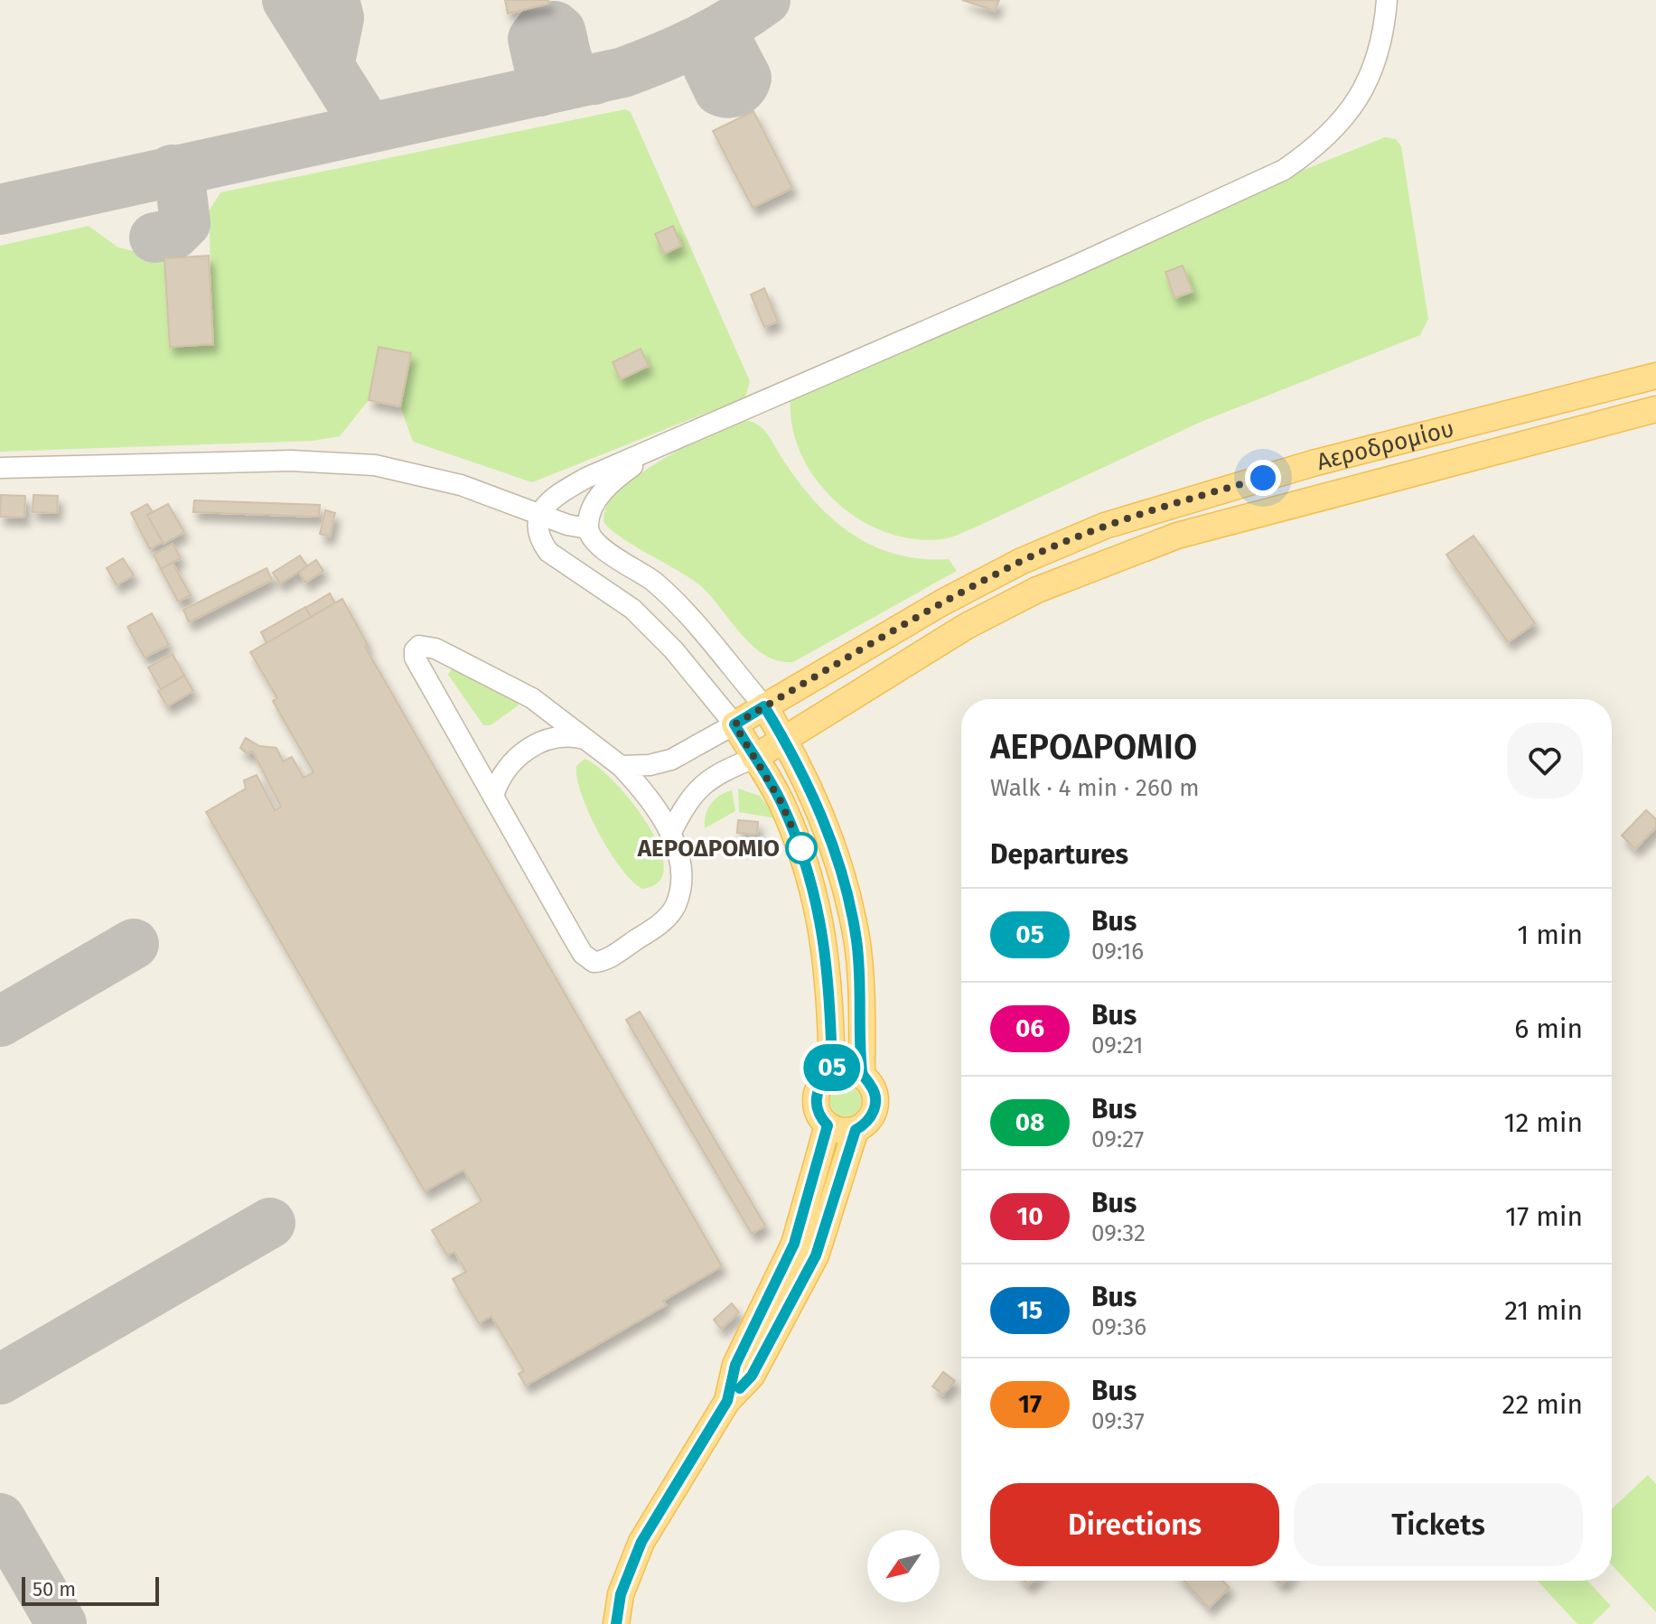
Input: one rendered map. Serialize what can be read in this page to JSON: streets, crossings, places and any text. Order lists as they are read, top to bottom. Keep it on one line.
{"streets":{"main road":["Αεροδρομίου"]},"places":["ΑΕΡΟΔΡΟΜΙΟ"],"lines":["bus line 05"],"scale_bar":"50 m","north":"bottom left","page":{"on_map":"05","heading":[["ΑΕΡΟΔΡΟΜΙΟ","Walk · 4 min · 260 m"],"Departures"],"list":[{"mark":"05","name":"Bus","note":"09:16","value":"1 min"},{"mark":"06","name":"Bus","note":"09:21","value":"6 min"},{"mark":"08","name":"Bus","note":"09:27","value":"12 min"},{"mark":"10","name":"Bus","note":"09:32","value":"17 min"},{"mark":"15","name":"Bus","note":"09:36","value":"21 min"},{"mark":"17","name":"Bus","note":"09:37","value":"22 min"}],"buttons":["Directions","Tickets"],"scale":"50 m"}}
